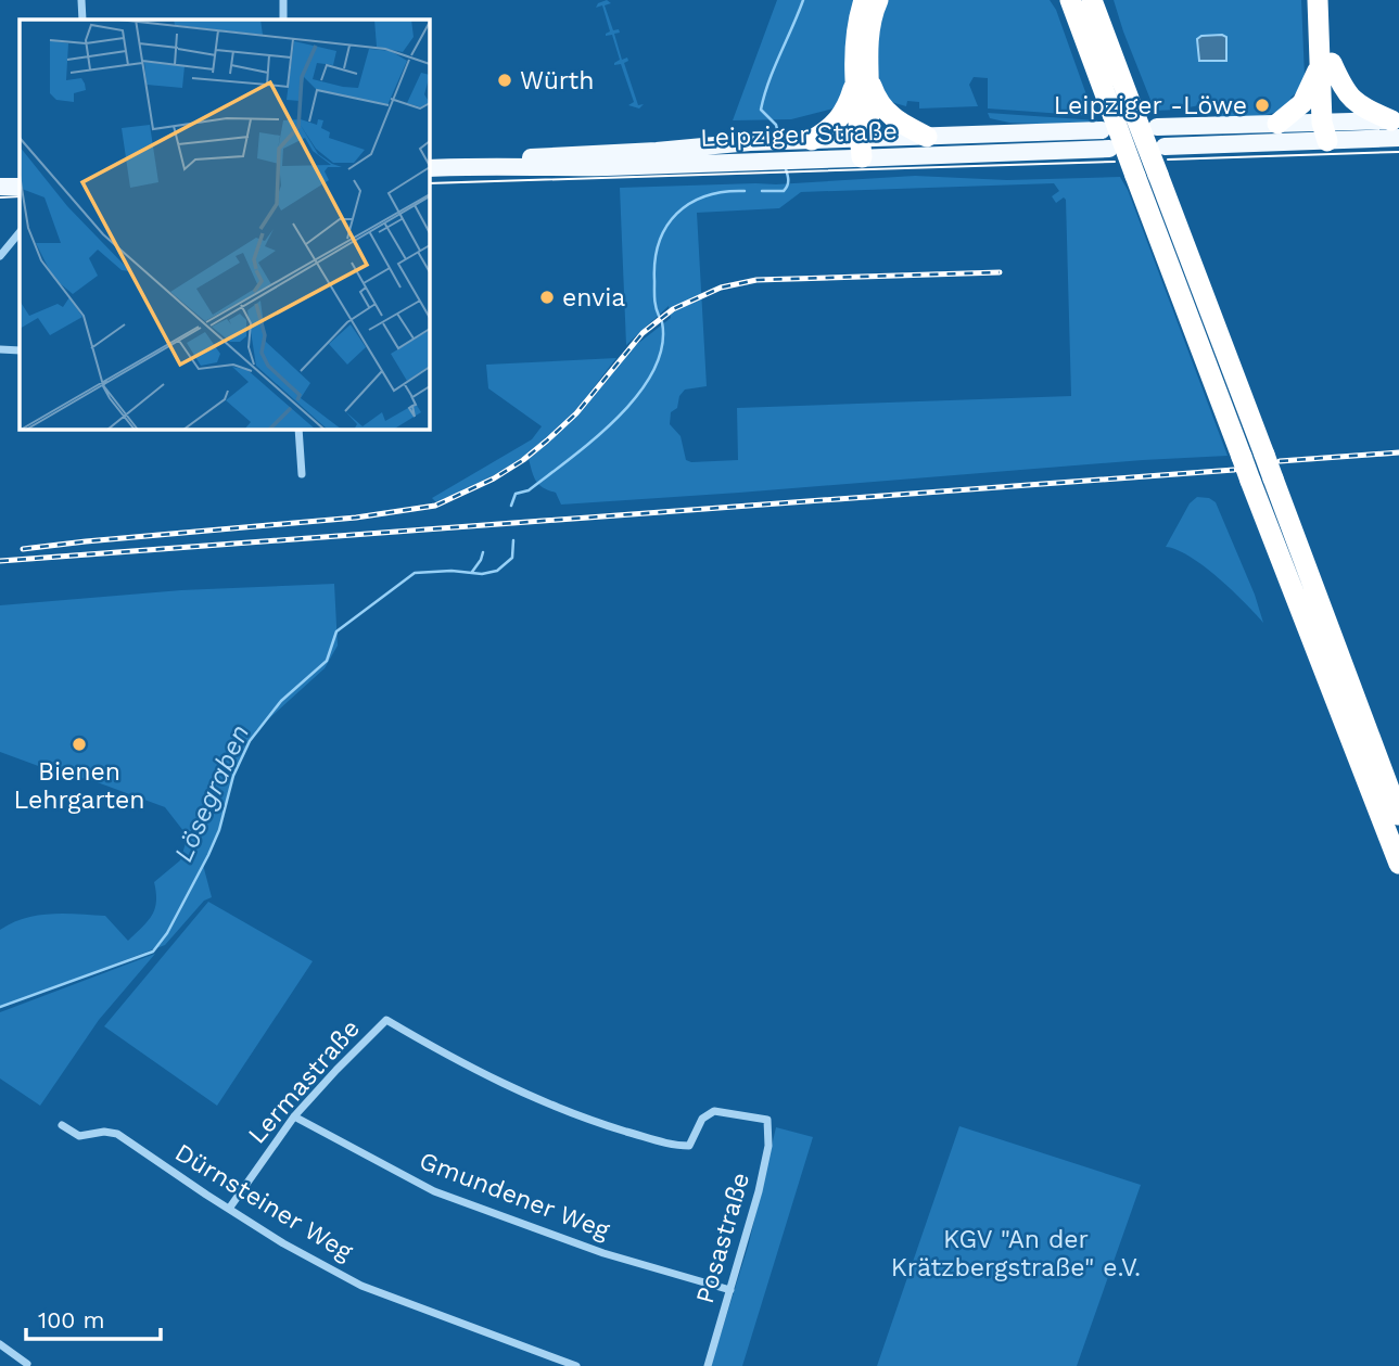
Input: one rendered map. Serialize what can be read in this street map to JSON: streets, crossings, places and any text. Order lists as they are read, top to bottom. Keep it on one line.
{"streets":{"main road":["Leipziger Straße"],"street":["Lermastraße","Gmundener Weg","Dürnsteiner Weg","Posastraße"]},"crossings":[["Lermastraße","Gmundener Weg"],["Lermastraße","Dürnsteiner Weg"],["Lermastraße","Posastraße"],["Gmundener Weg","Posastraße"]],"water":["Lösegraben"],"parks":["KGV \"An der Krätzbergstraße\" e.V."],"places":["Würth","Leipziger -Löwe","envia","Bienen Lehrgarten"],"scale_bar":"100 m"}
